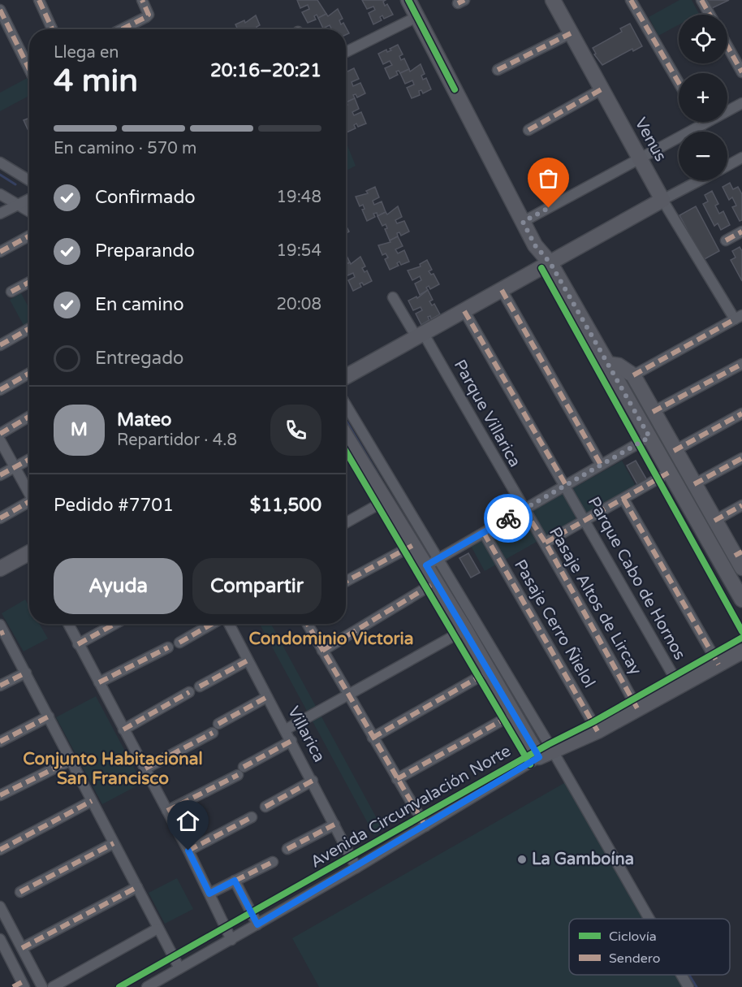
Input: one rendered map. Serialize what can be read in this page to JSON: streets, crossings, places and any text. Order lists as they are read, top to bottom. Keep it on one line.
{"streets":{"street":["Venus","Parque Villarica","Parque Cabo de Hornos","Pasaje Altos de Lircay","Pasaje Cerro Ñielol","Villarica","Avenida Circunvalación Norte"]},"crossings":[["Parque Villarica","Pasaje Altos de Lircay"],["Parque Cabo de Hornos","Avenida Circunvalación Norte"],["Pasaje Altos de Lircay","Avenida Circunvalación Norte"],["Pasaje Cerro Ñielol","Avenida Circunvalación Norte"],["Villarica","Avenida Circunvalación Norte"]],"districts":["Condominio Victoria","Conjunto Habitacional San Francisco"],"places":["La Gamboína"],"legend":["Ciclovía","Sendero"],"page":{"map_buttons":["+","−"],"heading":["4 min","Llega en","20:16–20:21"],"panel":["Mateo","Repartidor · 4.8","Pedido #7701","$11,500"],"bar":"En camino · 570 m","list":[["Confirmado","19:48"],["Preparando","19:54"],["En camino","20:08"],"Entregado"],"round":"M","buttons":["Ayuda","Compartir"]}}
